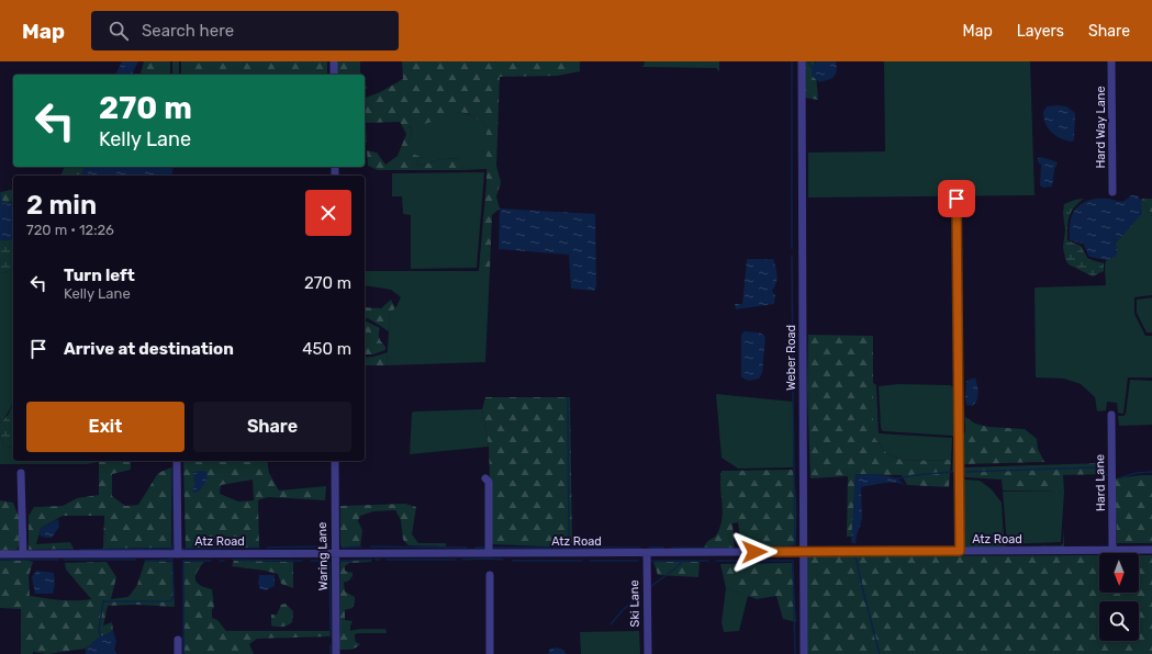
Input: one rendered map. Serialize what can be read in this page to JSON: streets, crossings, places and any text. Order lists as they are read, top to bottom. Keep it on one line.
{"streets":{"street":["Hard Way Lane","Weber Road","Hard Lane","Atz Road","Waring Lane","Ski Lane"]},"crossings":[["Weber Road","Atz Road"],["Hard Lane","Atz Road"],["Atz Road","Waring Lane"],["Atz Road","Ski Lane"]],"north":"bottom","page":{"header":"Map","search":"Search here","nav":["Map","Layers","Share"],"turn":["270 m","Kelly Lane"],"heading":["2 min","720 m · 12:26"],"list":[{"name":"Turn left","note":"Kelly Lane","value":"270 m"},{"name":"Arrive at destination","value":"450 m"}],"buttons":["Exit","Share"]}}
